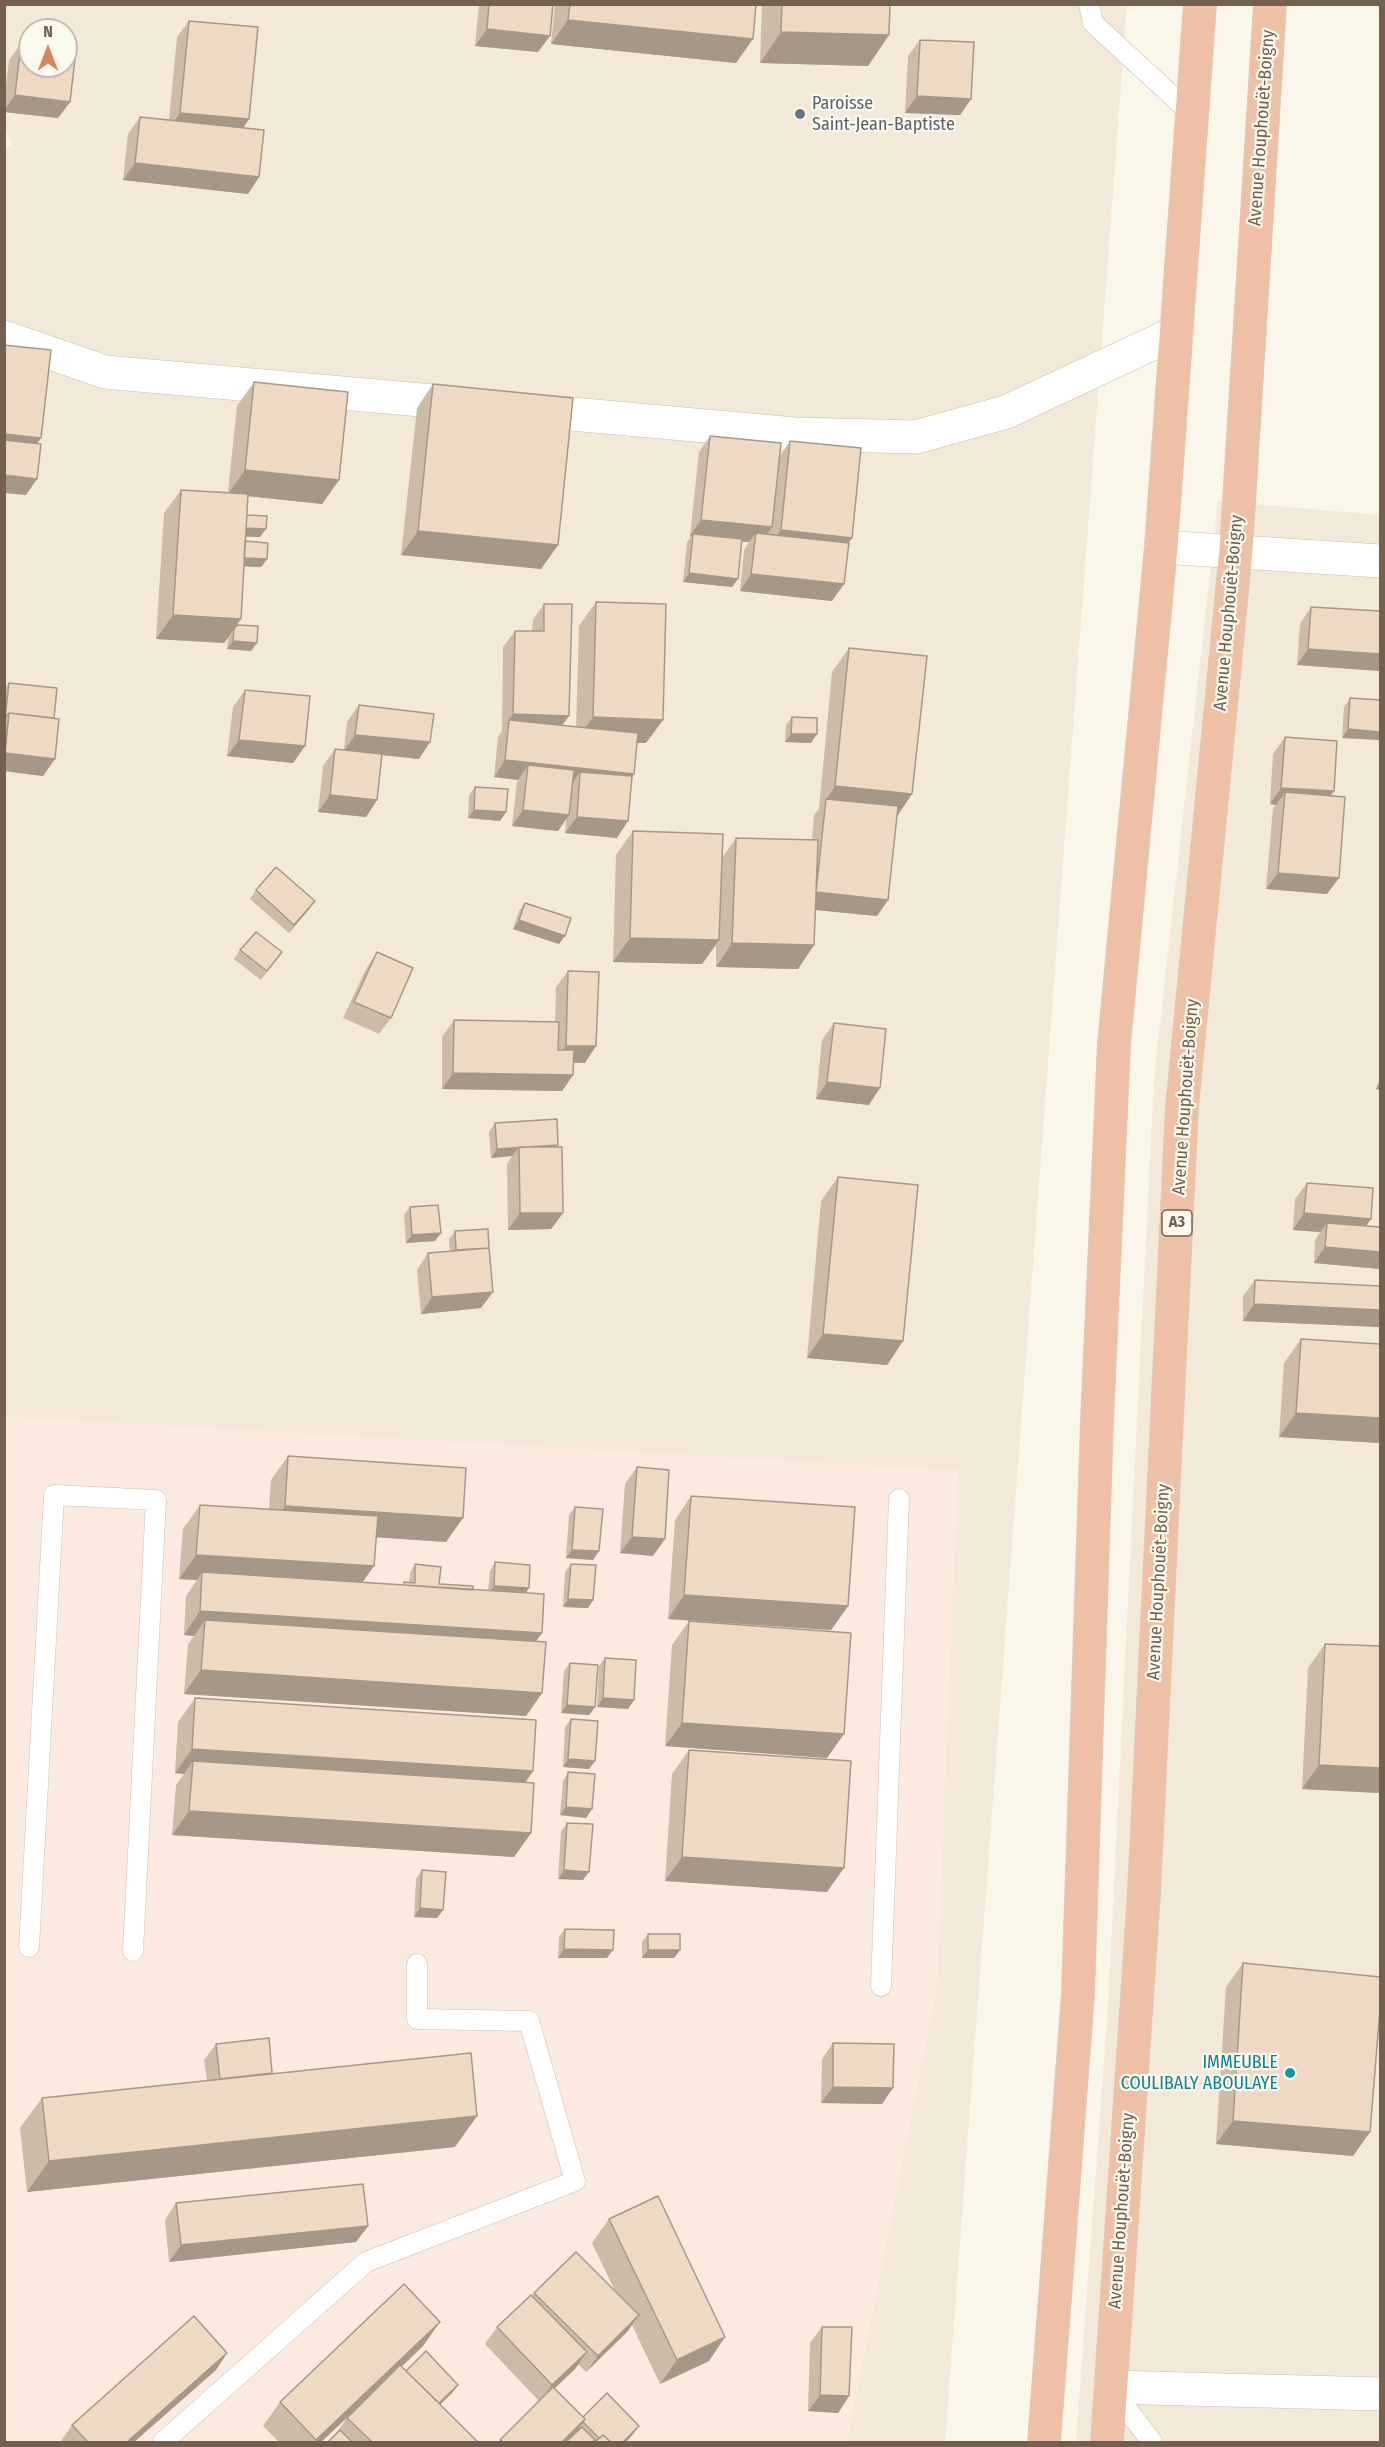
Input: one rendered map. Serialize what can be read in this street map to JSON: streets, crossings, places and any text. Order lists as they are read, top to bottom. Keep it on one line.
{"streets":{"highway":["Avenue Houphouët-Boigny","A3"]},"places":["Paroisse Saint-Jean-Baptiste","IMMEUBLE COULIBALY ABOULAYE"],"north":"top"}
